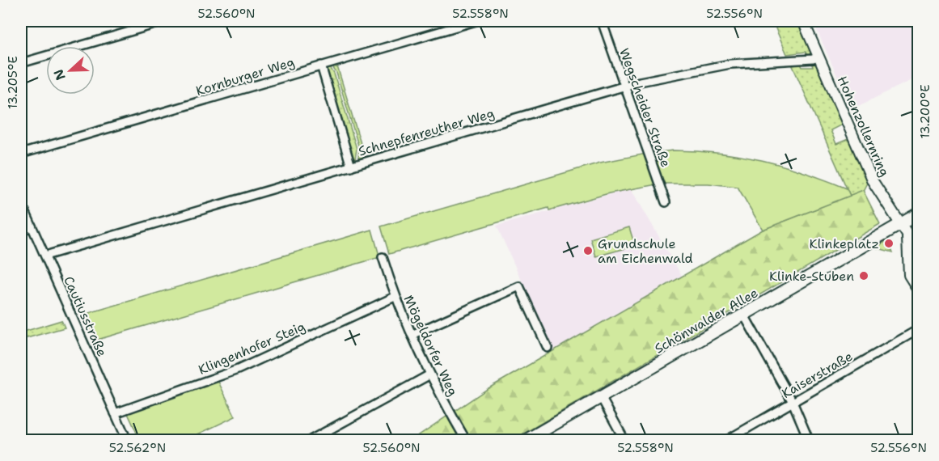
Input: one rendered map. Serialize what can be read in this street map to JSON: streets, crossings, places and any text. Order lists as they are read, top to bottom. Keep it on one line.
{"streets":{"main road":["Schönwalder Allee"],"street":["Kornburger Weg","Wegscheider Straße","Hohenzollernring","Schnepfenreuther Weg","Cautiusstraße","Mögeldorfer Weg","Klingenhofer Steig","Kaiserstraße"]},"crossings":[["Wegscheider Straße","Schnepfenreuther Weg"],["Hohenzollernring","Schnepfenreuther Weg"],["Hohenzollernring","Schönwalder Allee"],["Schnepfenreuther Weg","Cautiusstraße"],["Cautiusstraße","Klingenhofer Steig"],["Mögeldorfer Weg","Klingenhofer Steig"]],"places":["Klinkeplatz","Grundschule am Eichenwald","Klinke-Stuben"],"north":"left","coordinates":["52.560°N","52.558°N","52.556°N","13.205°E","13.200°E","52.562°N"]}
